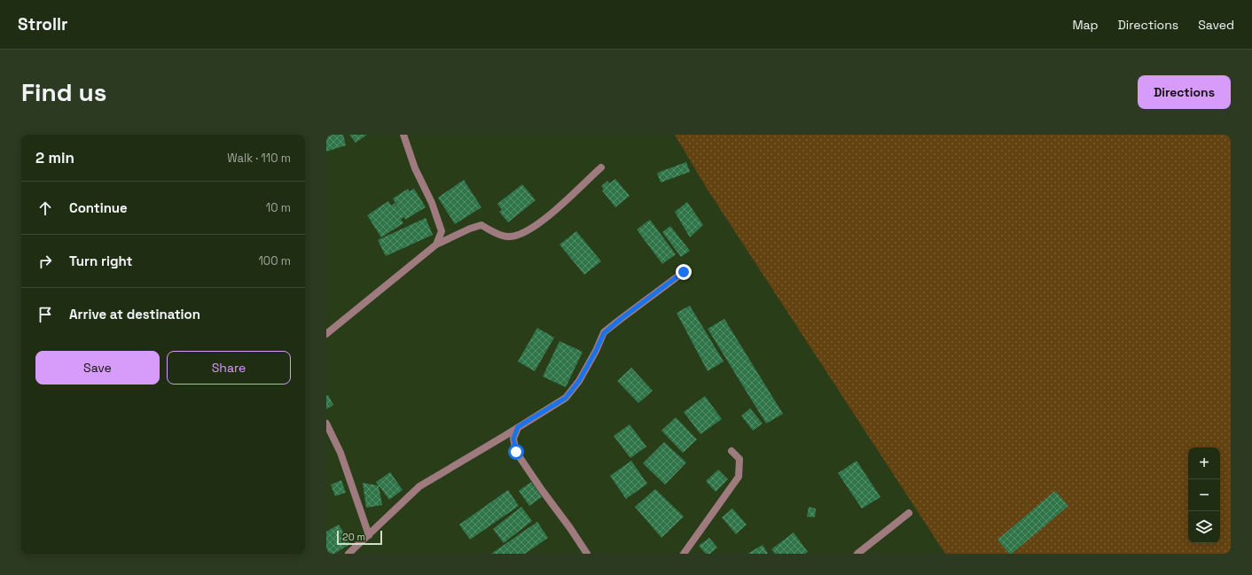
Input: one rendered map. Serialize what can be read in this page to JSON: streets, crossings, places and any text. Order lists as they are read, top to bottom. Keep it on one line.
{"scale_bar":"20 m","page":{"header":"Strollr","nav":["Map","Directions","Saved"],"buttons":["Directions",["Save","Share"]],"title":"Find us","heading":["2 min","Walk · 110 m"],"list":[["Continue","10 m"],["Turn right","100 m"],"Arrive at destination"],"map_buttons":["+","−"],"scale":"20 m"}}
